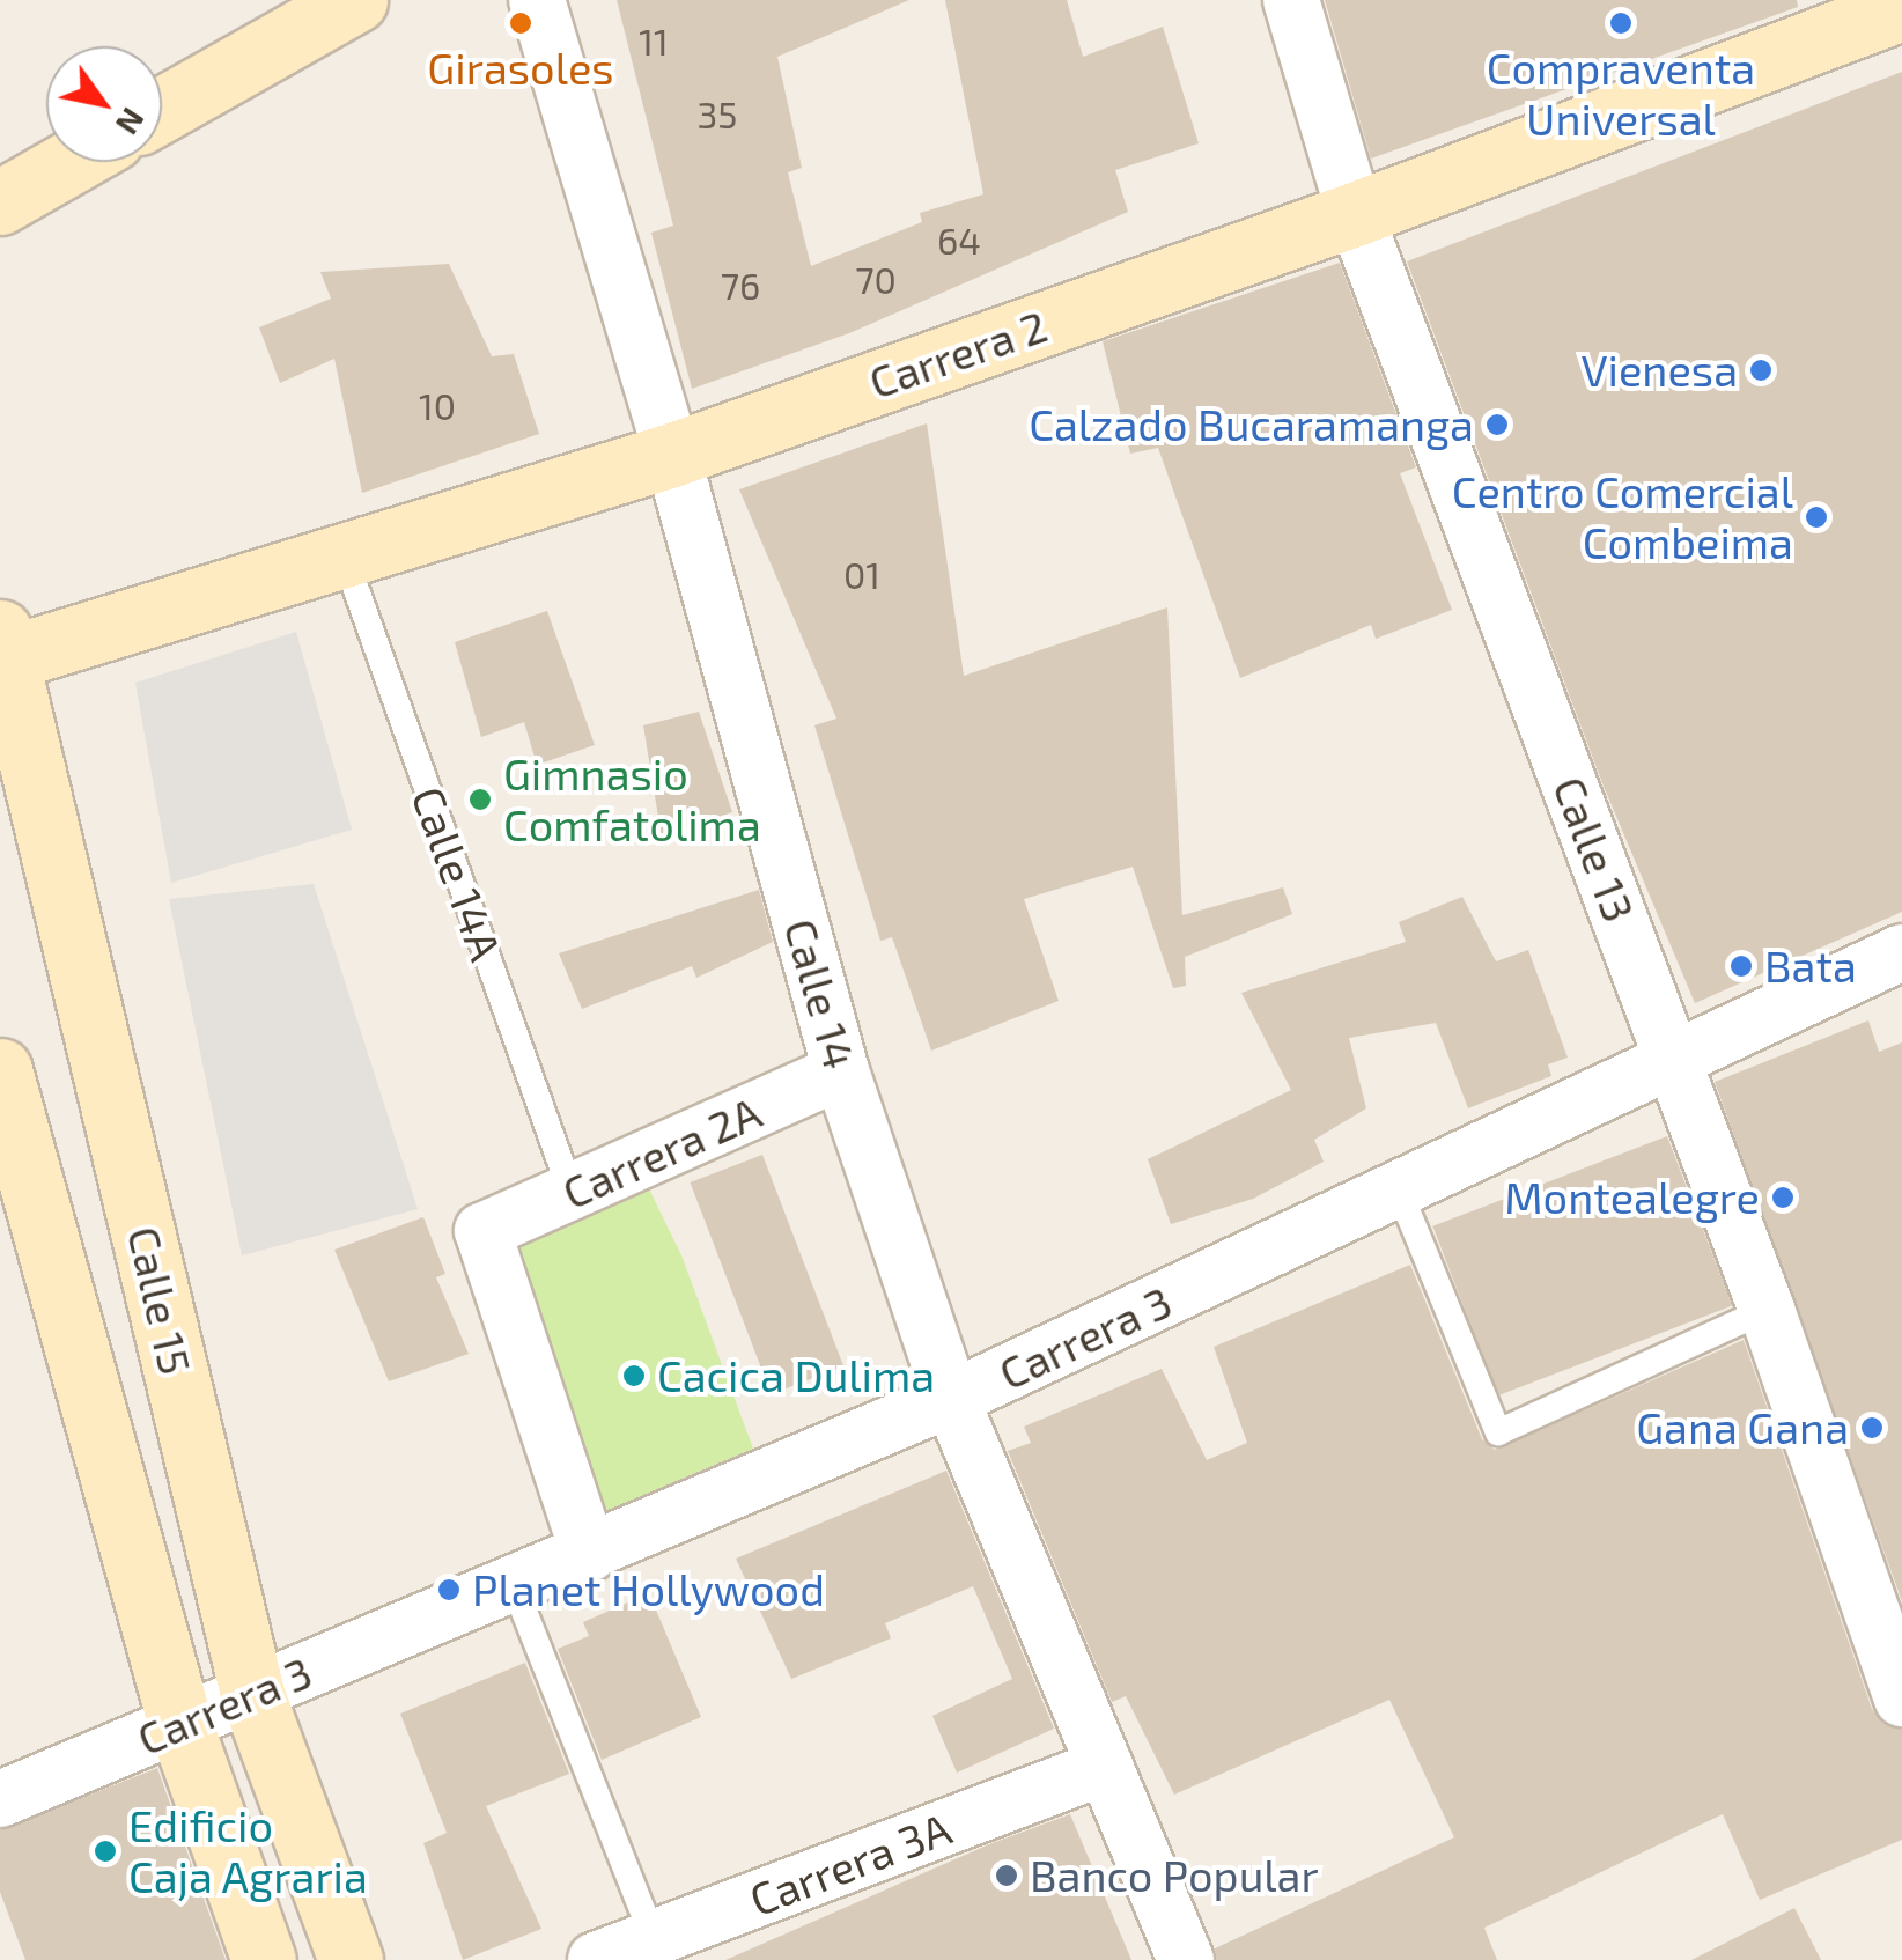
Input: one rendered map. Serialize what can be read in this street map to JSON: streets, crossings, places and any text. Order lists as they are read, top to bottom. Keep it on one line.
{"streets":{"main road":["Carrera 2","Calle 15"],"street":["Calle 13","Calle 14","Carrera 2A","Carrera 3","Carrera 3A"],"lane":["Calle 14A"]},"crossings":[["Carrera 2","Calle 13"],["Carrera 2","Calle 14A"],["Carrera 2","Calle 14"],["Carrera 2","Calle 15"],["Calle 13","Carrera 3"],["Calle 14A","Carrera 2A"],["Calle 14","Carrera 2A"],["Calle 14","Carrera 3"],["Calle 14","Carrera 3A"],["Carrera 2A","Carrera 3"],["Calle 15","Carrera 3"]],"places":["Girasoles","Compraventa Universal","Vienesa","Calzado Bucaramanga","Centro Comercial Combeima","Gimnasio Comfatolima","Bata","Montealegre","Cacica Dulima","Gana Gana","Planet Hollywood","Edificio Caja Agraria","Banco Popular"],"house_numbers":["11","35","64","70","76","10","01"],"north":"bottom right"}
